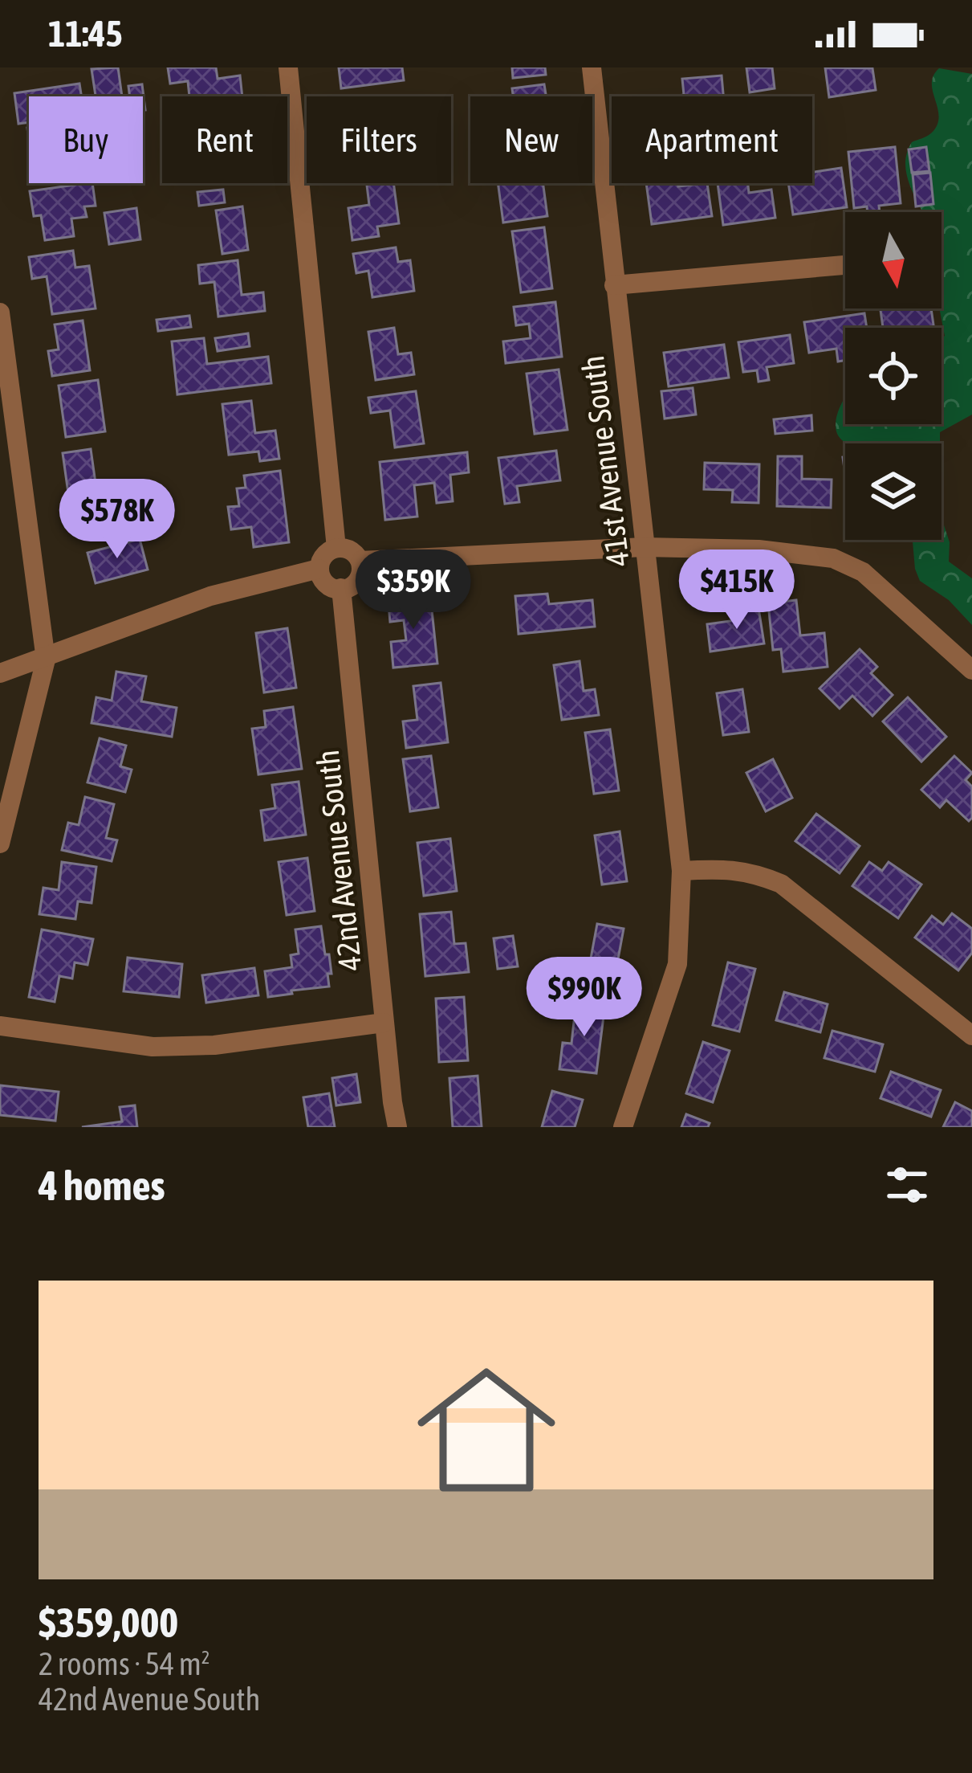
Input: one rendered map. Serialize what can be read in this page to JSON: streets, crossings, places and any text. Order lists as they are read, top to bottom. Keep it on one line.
{"streets":{"street":["41st Avenue South","42nd Avenue South"]},"north":"bottom","page":{"status":"11:45","chip":["Buy","Rent","Filters","New","Apartment"],"price":["$578K","$359K","$415K","$990K"],"heading":"4 homes","list":[{"name":"$359,000","note":"2 rooms · 54 m² · 42nd Avenue South"}]}}
